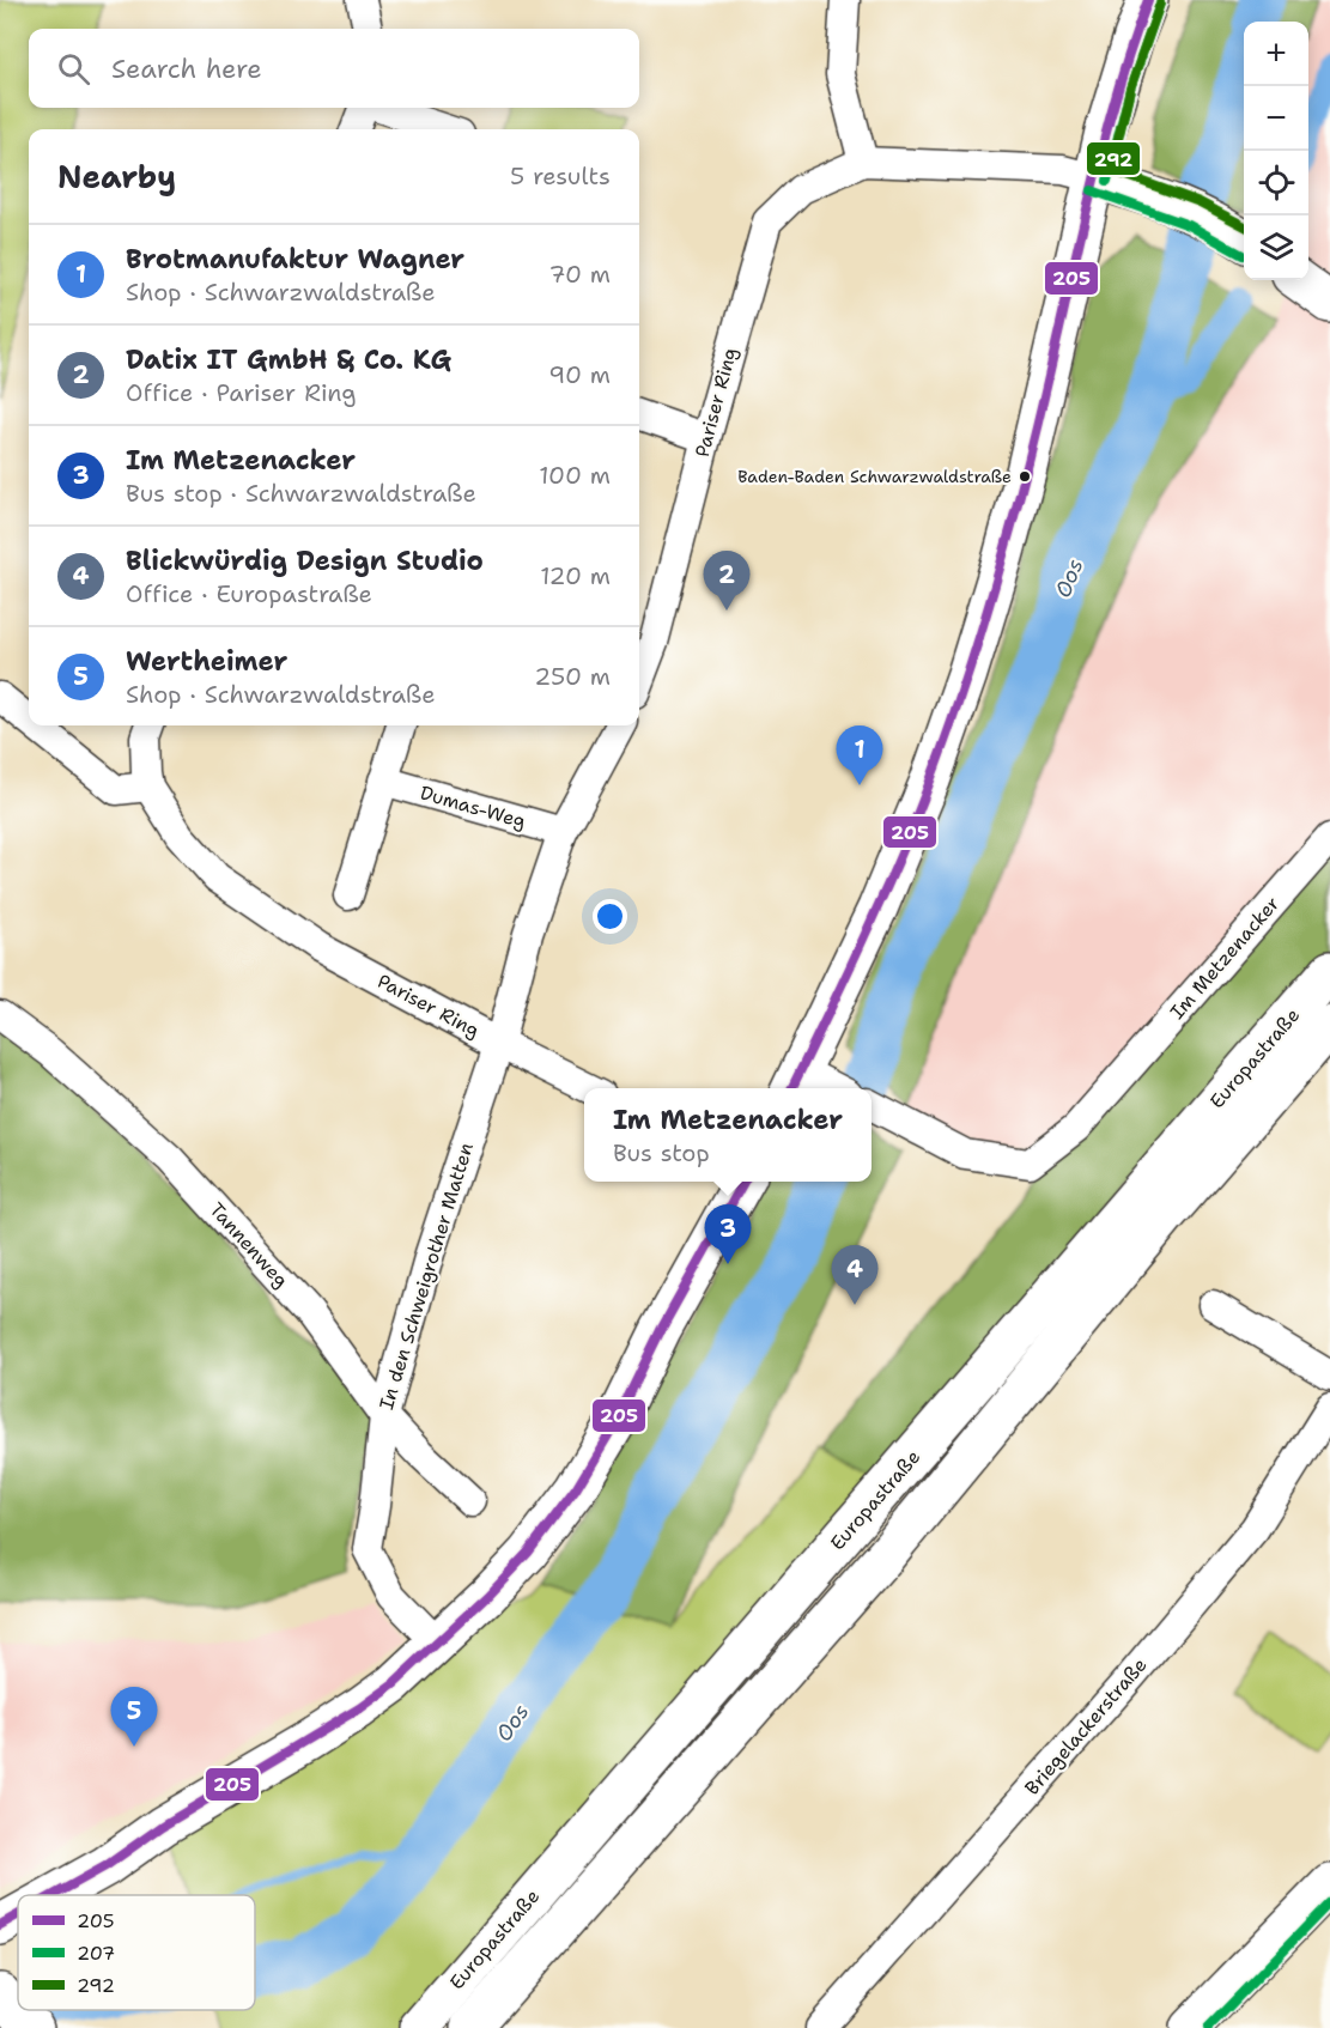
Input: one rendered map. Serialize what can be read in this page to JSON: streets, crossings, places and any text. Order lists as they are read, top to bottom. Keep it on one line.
{"streets":{"main road":["Europastraße"],"street":["Pariser Ring","Dumas-Weg","Im Metzenacker","Tannenweg","In den Schweigrother Matten","Briegelackerstraße"]},"crossings":[["Pariser Ring","Dumas-Weg"],["Pariser Ring","In den Schweigrother Matten"],["Tannenweg","In den Schweigrother Matten"]],"water":["Oos"],"places":["Baden-Baden Schwarzwaldstraße"],"lines":["transit line 205","transit line 207","transit line 292"],"legend":["205","207","292"],"page":{"map_buttons":["+","−"],"search":"Search here","heading":["Nearby","5 results"],"list":[{"mark":"1","name":"Brotmanufaktur Wagner","note":"Shop · Schwarzwaldstraße","value":"70 m"},{"mark":"2","name":"Datix IT GmbH & Co. KG","note":"Office · Pariser Ring","value":"90 m"},{"mark":"3","name":"Im Metzenacker","note":"Bus stop · Schwarzwaldstraße","value":"100 m"},{"mark":"4","name":"Blickwürdig Design Studio","note":"Office · Europastraße","value":"120 m"},{"mark":"5","name":"Wertheimer","note":"Shop · Schwarzwaldstraße","value":"250 m"}],"pins":["2","1","3","4","5"],"popup":["Im Metzenacker","Bus stop"]}}
